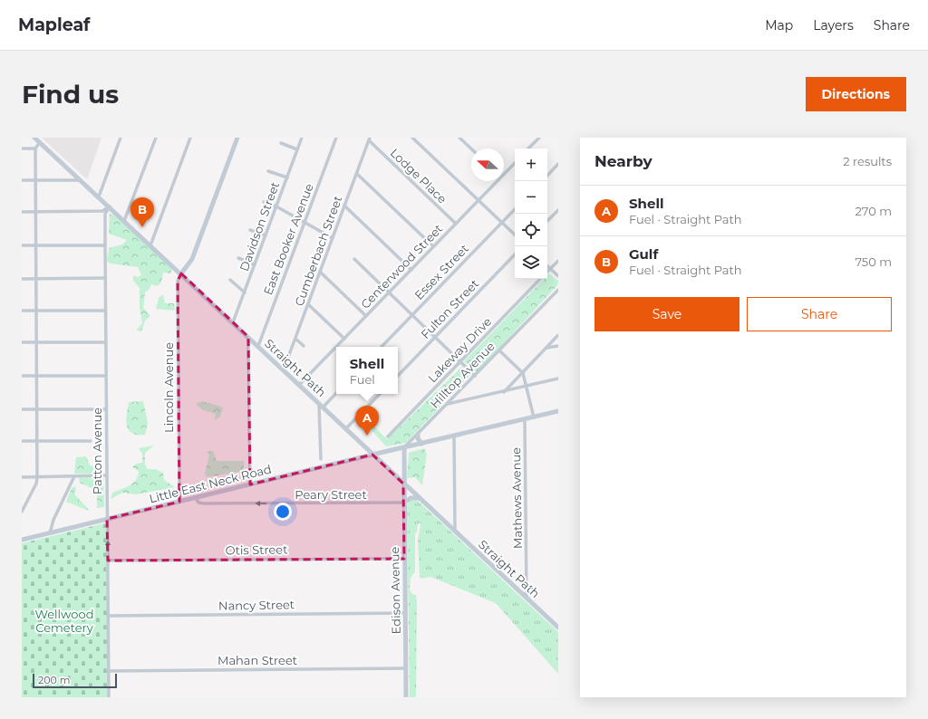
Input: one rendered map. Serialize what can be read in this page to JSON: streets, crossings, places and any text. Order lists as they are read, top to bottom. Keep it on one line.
{"streets":{"main road":["Straight Path","Little East Neck Road","Edison Avenue"],"street":["Lodge Place","Davidson Street","East Booker Avenue","Cumberbach Street","Centerwood Street","Essex Street","Fulton Street","Lakeway Drive","Hilltop Avenue","Lincoln Avenue","Patton Avenue","Peary Street","Mathews Avenue","Otis Street","Nancy Street","Mahan Street"]},"crossings":[["Lodge Place","Cumberbach Street"],["Lodge Place","Centerwood Street"],["Davidson Street","Straight Path"],["East Booker Avenue","Straight Path"],["Cumberbach Street","Straight Path"],["Centerwood Street","Straight Path"],["Straight Path","Lincoln Avenue"],["Straight Path","Patton Avenue"],["Straight Path","Little East Neck Road"],["Straight Path","Mathews Avenue"],["Straight Path","Edison Avenue"],["Hilltop Avenue","Little East Neck Road"],["Lincoln Avenue","Little East Neck Road"],["Patton Avenue","Little East Neck Road"],["Patton Avenue","Otis Street"],["Patton Avenue","Nancy Street"],["Patton Avenue","Mahan Street"],["Little East Neck Road","Peary Street"],["Little East Neck Road","Mathews Avenue"],["Peary Street","Edison Avenue"],["Otis Street","Edison Avenue"],["Edison Avenue","Nancy Street"],["Edison Avenue","Mahan Street"]],"one_way":["Peary Street"],"parks":["Wellwood Cemetery"],"scale_bar":"200 m","north":"left","page":{"header":"Mapleaf","nav":["Map","Layers","Share"],"buttons":["Directions",["Save","Share"]],"title":"Find us","heading":["Nearby","2 results"],"map_buttons":["+","−"],"list":[{"mark":"A","name":"Shell","note":"Fuel · Straight Path","value":"270 m"},{"mark":"B","name":"Gulf","note":"Fuel · Straight Path","value":"750 m"}],"pins":["B","A"],"popup":["Shell","Fuel"],"scale":"200 m"}}
